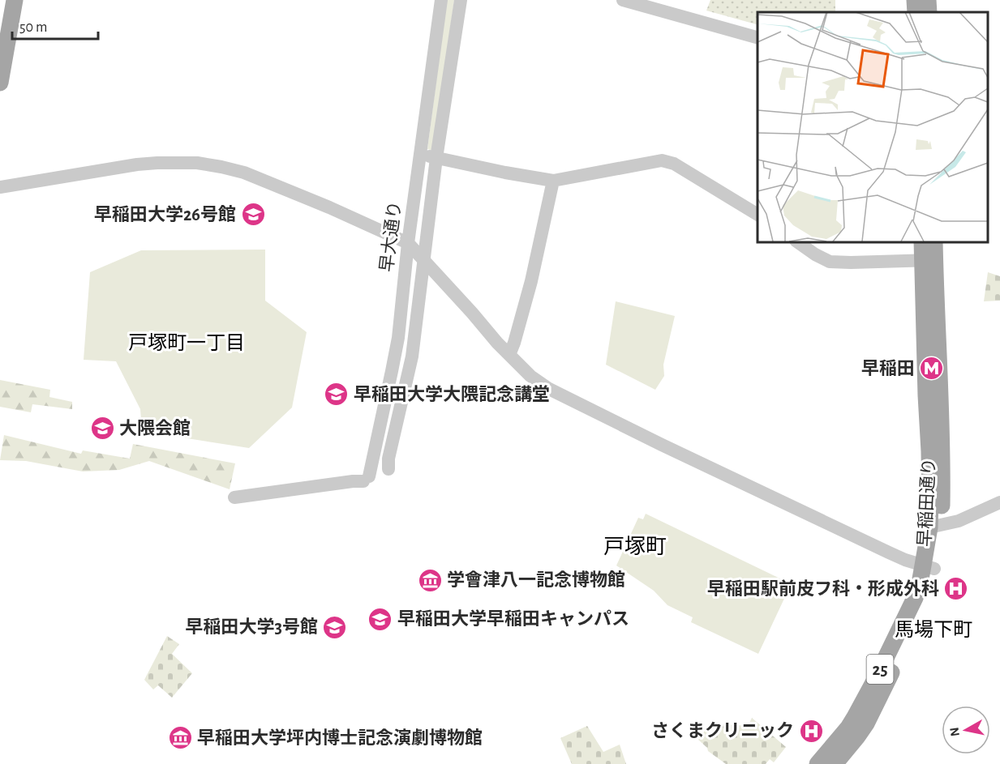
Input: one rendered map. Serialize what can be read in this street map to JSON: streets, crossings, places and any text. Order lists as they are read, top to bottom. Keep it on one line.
{"streets":{"main road":["早稲田通り","25"],"street":["早大通り"]},"districts":["戸塚町一丁目","戸塚町","馬場下町"],"places":{"school or university":["早稲田大学26号館","早稲田大学大隈記念講堂","大隈会館","早稲田大学早稲田キャンパス","早稲田大学3号館"],"metro station":["早稲田"],"museum":["学會津八一記念博物館","早稲田大学坪内博士記念演劇博物館"],"hospital":["早稲田駅前皮フ科・形成外科","さくまクリニック"]},"scale_bar":"50 m","north":"left"}
